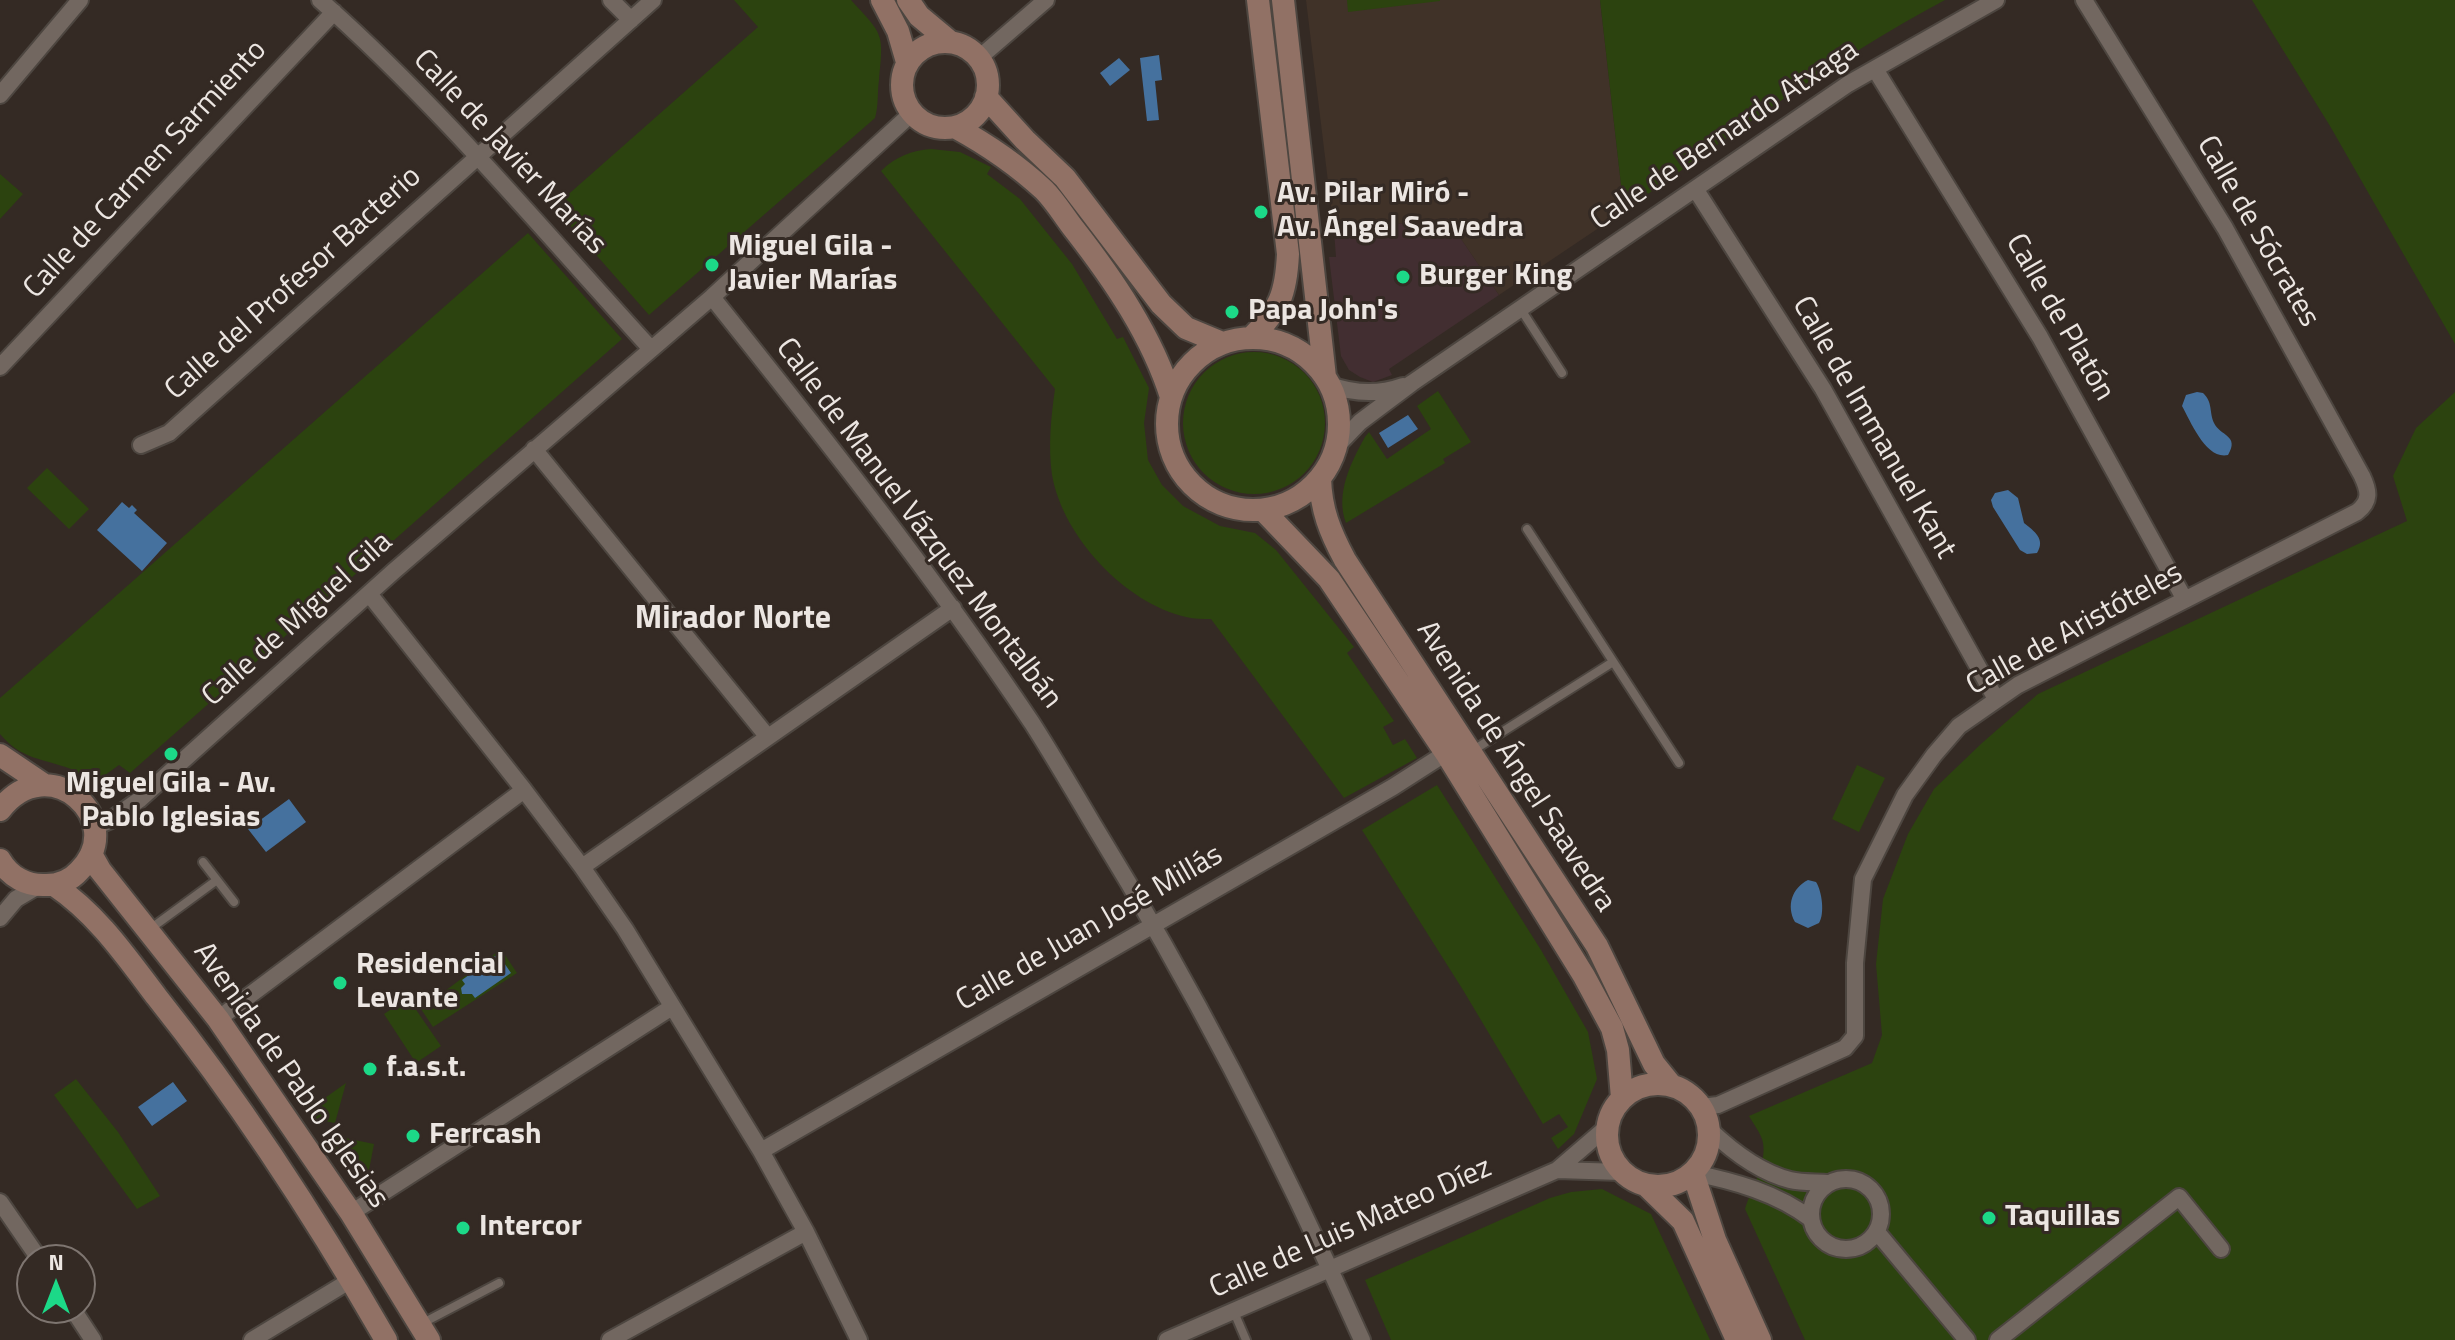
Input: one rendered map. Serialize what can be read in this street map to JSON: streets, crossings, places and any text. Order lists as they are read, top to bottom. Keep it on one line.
{"streets":{"street":["Calle de Bernardo Atxaga","Calle de Javier Marías","Calle de Carmen Sarmiento","Calle de Sócrates","Calle del Profesor Bacterio","Calle de Platón","Calle de Immanuel Kant","Calle de Manuel Vázquez Montalbán","Calle de Miguel Gila","Calle de Aristóteles","Avenida de Ángel Saavedra","Calle de Juan José Millás","Avenida de Pablo Iglesias","Calle de Luis Mateo Díez"]},"crossings":[["Calle de Bernardo Atxaga","Calle de Platón"],["Calle de Bernardo Atxaga","Calle de Immanuel Kant"],["Calle de Bernardo Atxaga","Avenida de Ángel Saavedra"],["Calle de Javier Marías","Calle de Carmen Sarmiento"],["Calle de Javier Marías","Calle del Profesor Bacterio"],["Calle de Javier Marías","Calle de Miguel Gila"],["Calle de Sócrates","Calle de Aristóteles"],["Calle de Platón","Calle de Aristóteles"],["Calle de Immanuel Kant","Calle de Aristóteles"],["Calle de Manuel Vázquez Montalbán","Calle de Miguel Gila"],["Calle de Manuel Vázquez Montalbán","Calle de Juan José Millás"],["Calle de Manuel Vázquez Montalbán","Calle de Luis Mateo Díez"],["Calle de Aristóteles","Avenida de Ángel Saavedra"],["Calle de Aristóteles","Calle de Luis Mateo Díez"],["Avenida de Ángel Saavedra","Calle de Juan José Millás"],["Avenida de Ángel Saavedra","Calle de Luis Mateo Díez"]],"districts":["Mirador Norte"],"places":["Av. Pilar Miró - Av. Ángel Saavedra","Miguel Gila - Javier Marías","Burger King","Papa John's","Miguel Gila - Av. Pablo Iglesias","Residencial Levante","f.a.s.t.","Ferrcash","Taquillas","Intercor"],"north":"top"}
